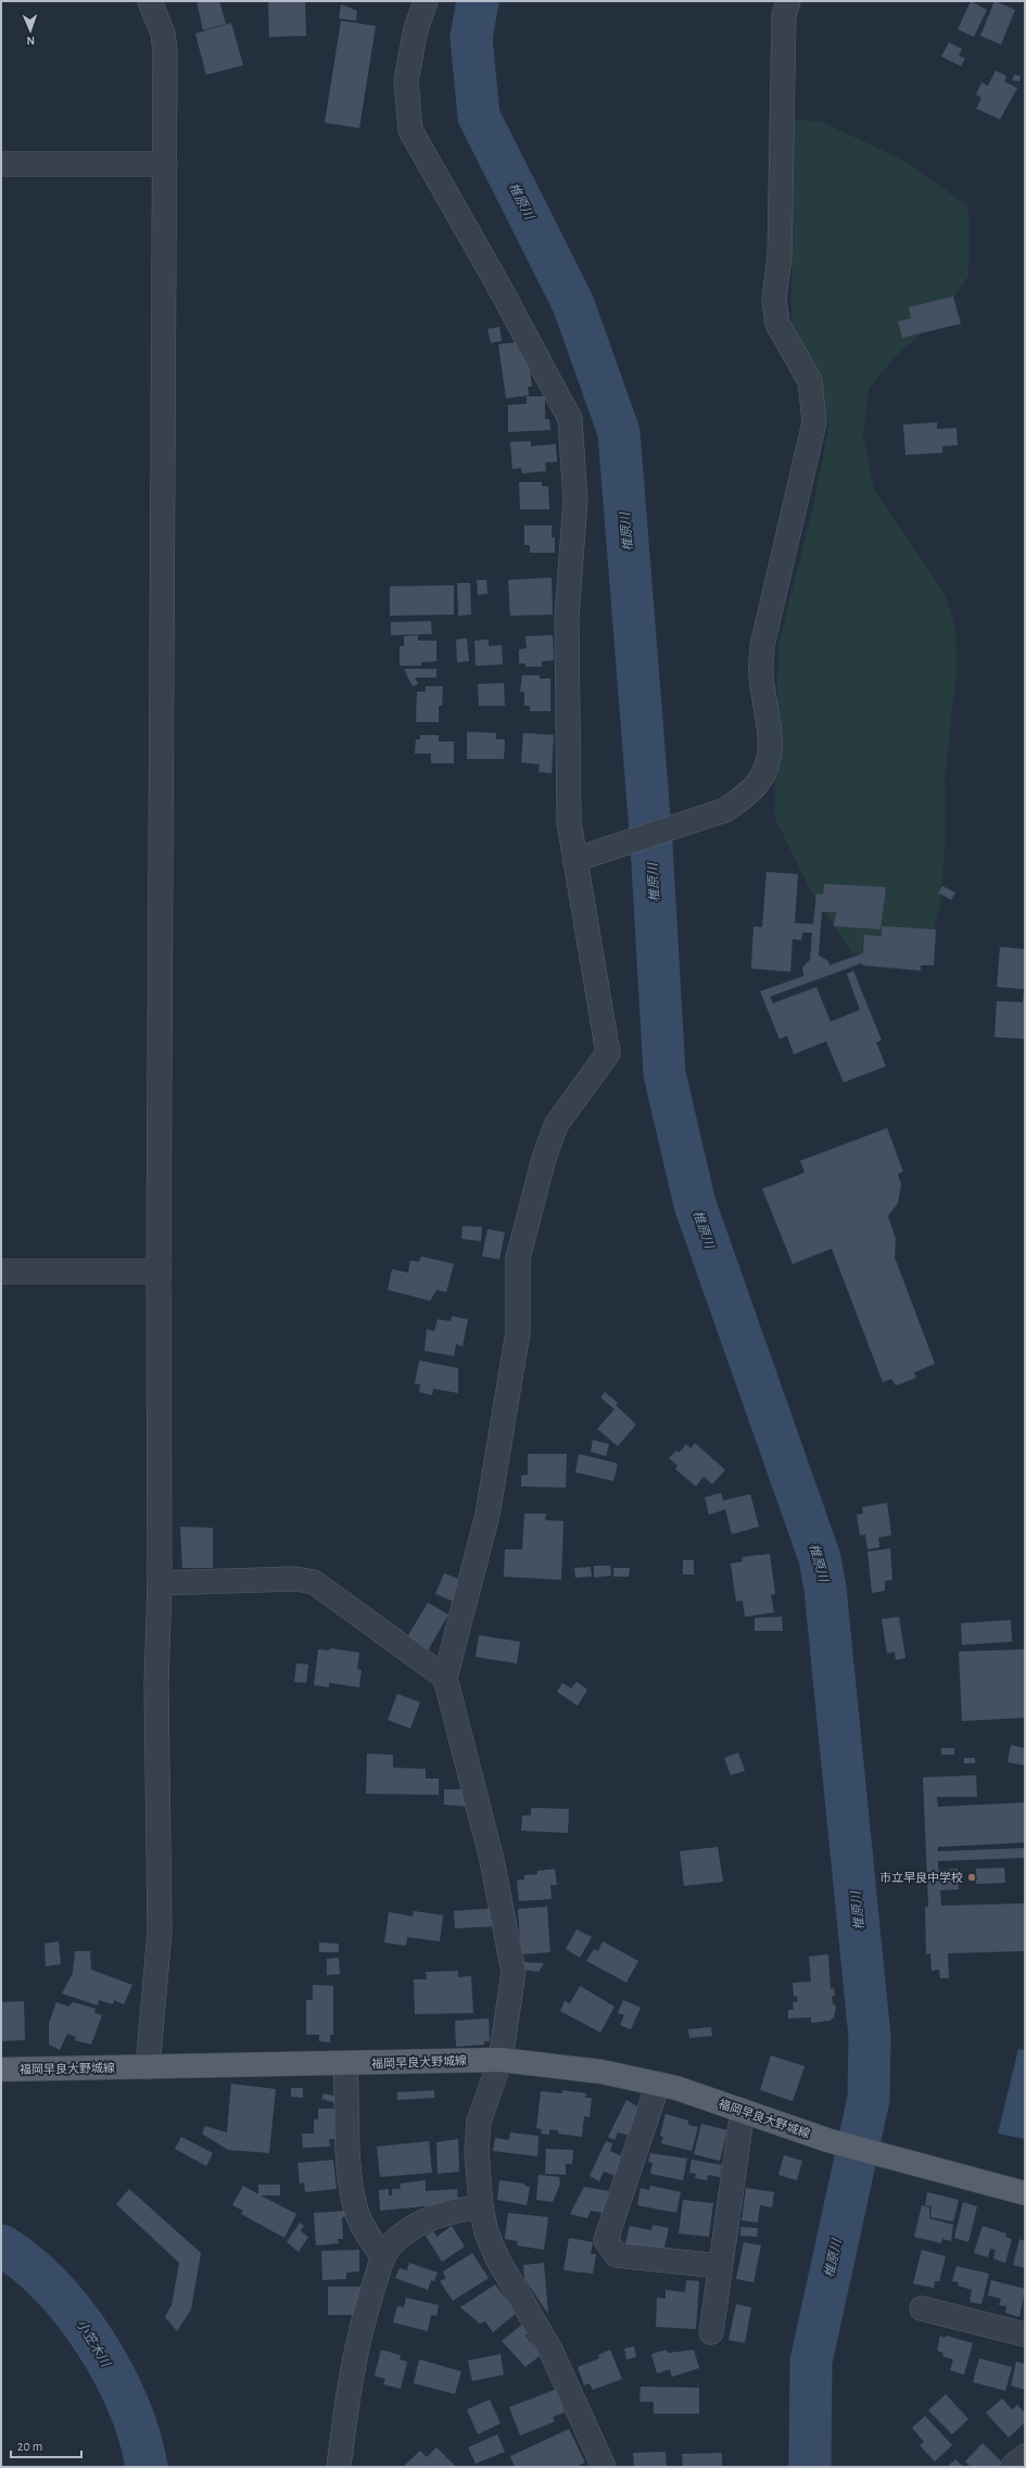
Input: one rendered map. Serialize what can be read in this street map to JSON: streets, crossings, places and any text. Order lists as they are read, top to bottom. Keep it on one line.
{"streets":{"main road":["福岡早良大野城線"]},"water":["椎原川","小笠木川"],"places":["市立早良中学校"],"scale_bar":"20 m","north":"bottom"}
